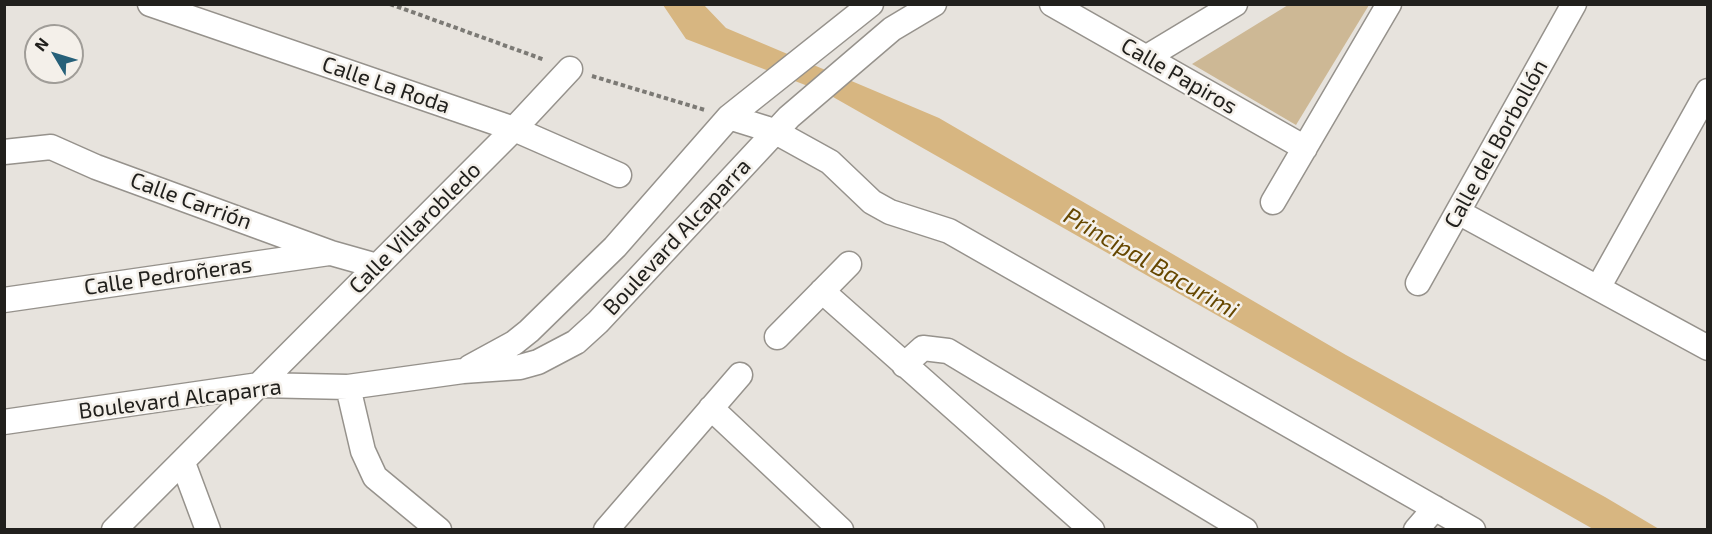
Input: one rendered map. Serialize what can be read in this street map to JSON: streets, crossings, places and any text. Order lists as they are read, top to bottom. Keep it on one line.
{"streets":{"street":["Calle Papiros","Calle La Roda","Calle del Borbollón","Calle Carrión","Calle Villarobledo","Boulevard Alcaparra","Calle Pedroñeras"]},"crossings":[["Calle La Roda","Calle Villarobledo"],["Calle Carrión","Calle Villarobledo"],["Calle Carrión","Calle Pedroñeras"],["Calle Villarobledo","Boulevard Alcaparra"]],"water":["Principal Bacurimi"],"north":"top left"}
